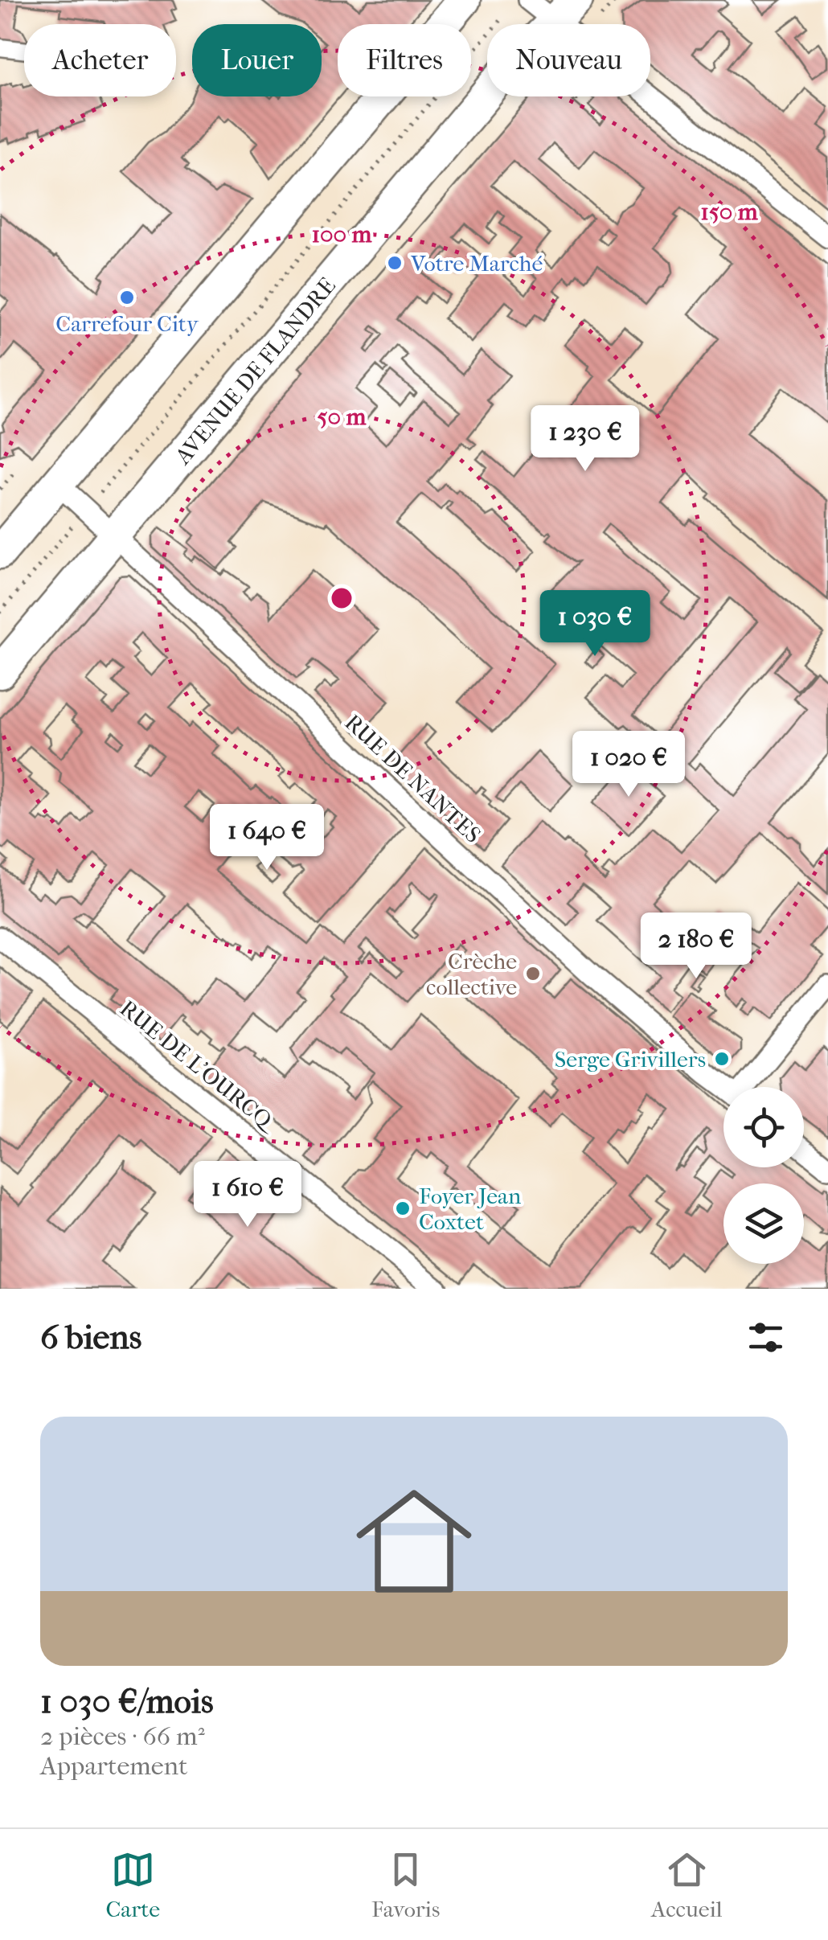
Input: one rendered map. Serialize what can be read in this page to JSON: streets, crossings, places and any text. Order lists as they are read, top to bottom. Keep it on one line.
{"streets":{"main road":["AVENUE DE FLANDRE"],"street":["RUE DE NANTES","RUE DE L'OURCQ"]},"crossings":[["AVENUE DE FLANDRE","RUE DE NANTES"]],"places":["Votre Marché","Carrefour City","Crèche collective","Serge Grivillers","Foyer Jean Coxtet"],"page":{"chip":["Acheter","Louer","Filtres","Nouveau"],"price":["1 230 €","1 030 €","1 020 €","1 640 €","2 180 €","1 610 €"],"heading":"6 biens","list":[{"name":"1 030 €/mois","note":"2 pièces · 66 m² · Appartement"}],"tabs":["Carte","Favoris","Accueil"]},"rings":["150 m","100 m","50 m"]}
